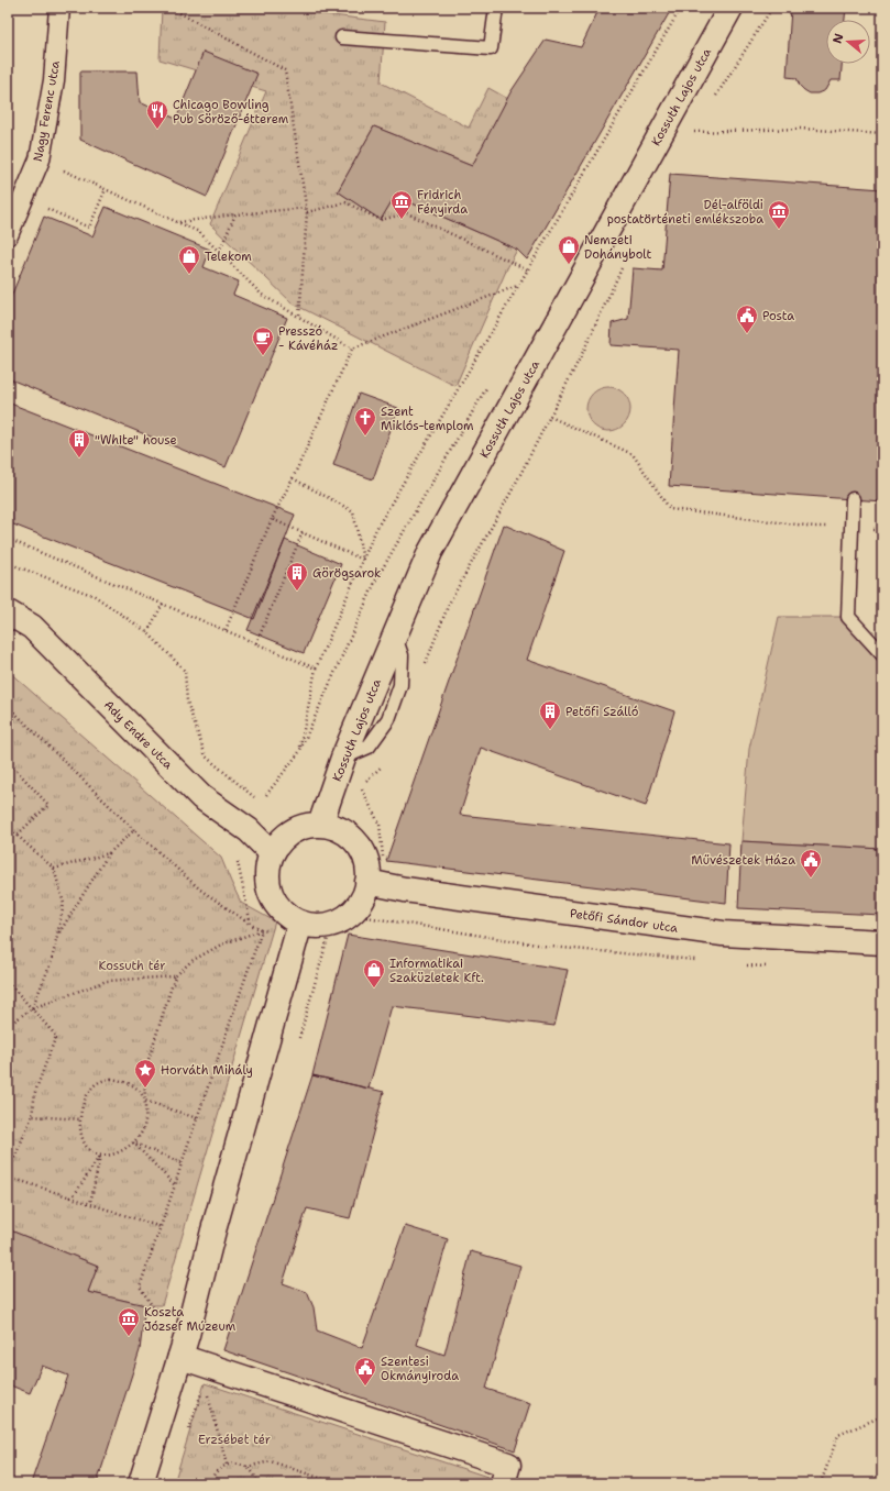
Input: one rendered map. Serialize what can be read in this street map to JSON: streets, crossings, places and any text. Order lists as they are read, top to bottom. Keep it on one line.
{"streets":{"street":["Kossuth Lajos utca","Nagy Ferenc utca","Ady Endre utca","Petőfi Sándor utca"]},"crossings":[["Kossuth Lajos utca","Ady Endre utca"],["Kossuth Lajos utca","Petőfi Sándor utca"],["Ady Endre utca","Petőfi Sándor utca"]],"parks":["Kossuth tér","Erzsébet tér"],"places":{"restaurant":["Chicago Bowling Pub Söröző-étterem"],"museum":["Fridrich Fényirda","Dél-alföldi postatörténeti emlékszoba","Koszta József Múzeum"],"shop":["Nemzeti Dohánybolt","Telekom","Informatikai Szaküzletek Kft."],"public building":["Posta","Művészetek Háza","Szentesi Okmányiroda"],"cafe":["Presszó - Kávéház"],"church":["Szent Miklós-templom"],"building":["\"White\" house","Görögsarok","Petőfi Szálló"],"place":["Horváth Mihály"]},"north":"left"}
